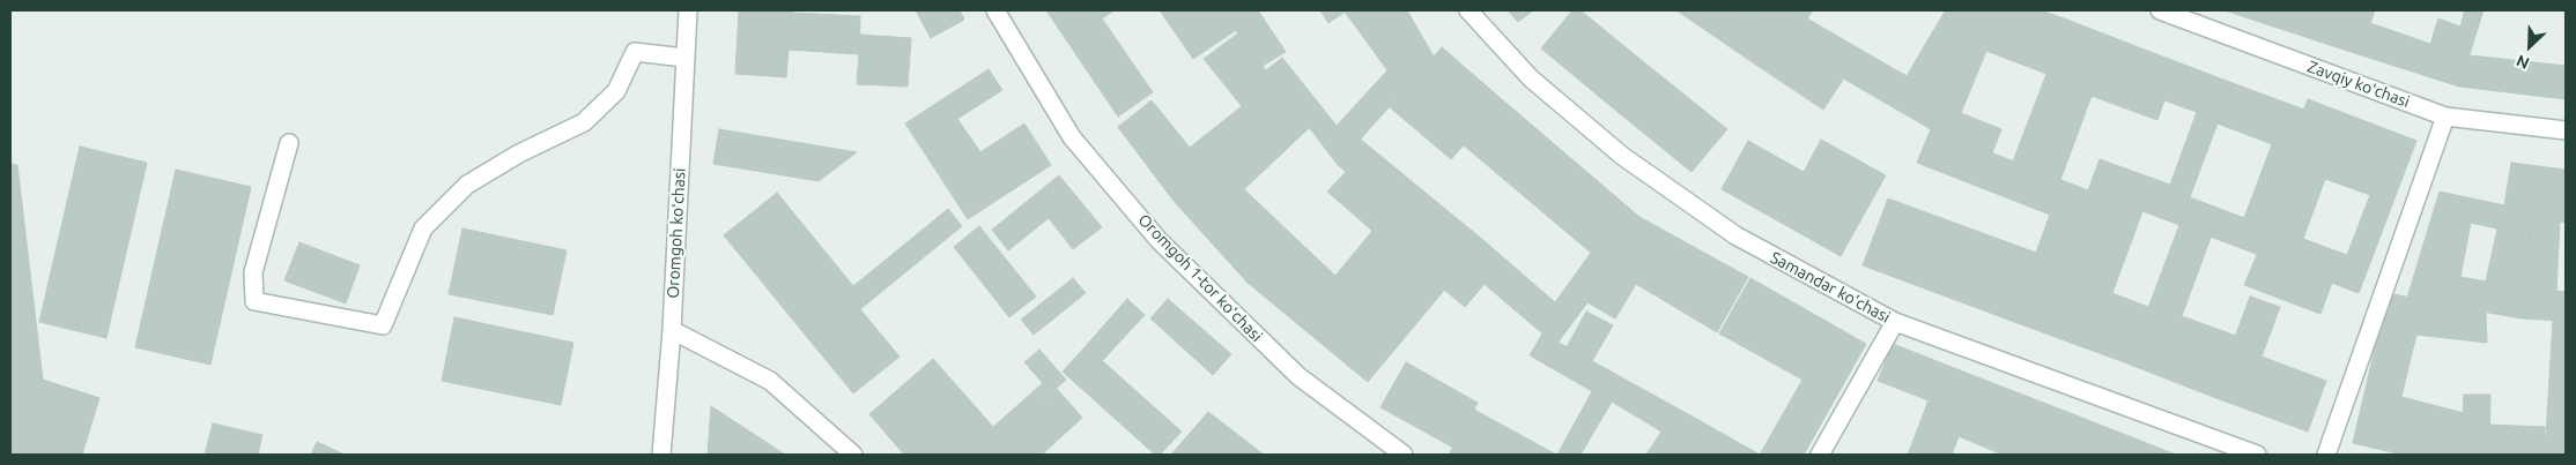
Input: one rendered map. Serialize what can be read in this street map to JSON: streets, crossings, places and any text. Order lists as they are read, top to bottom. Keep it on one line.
{"streets":{"street":["Zavqiy koʻchasi","Oromgoh koʻchasi","Oromgoh 1-tor koʻchasi","Samandar ko‘chasi"]},"north":"bottom left"}
